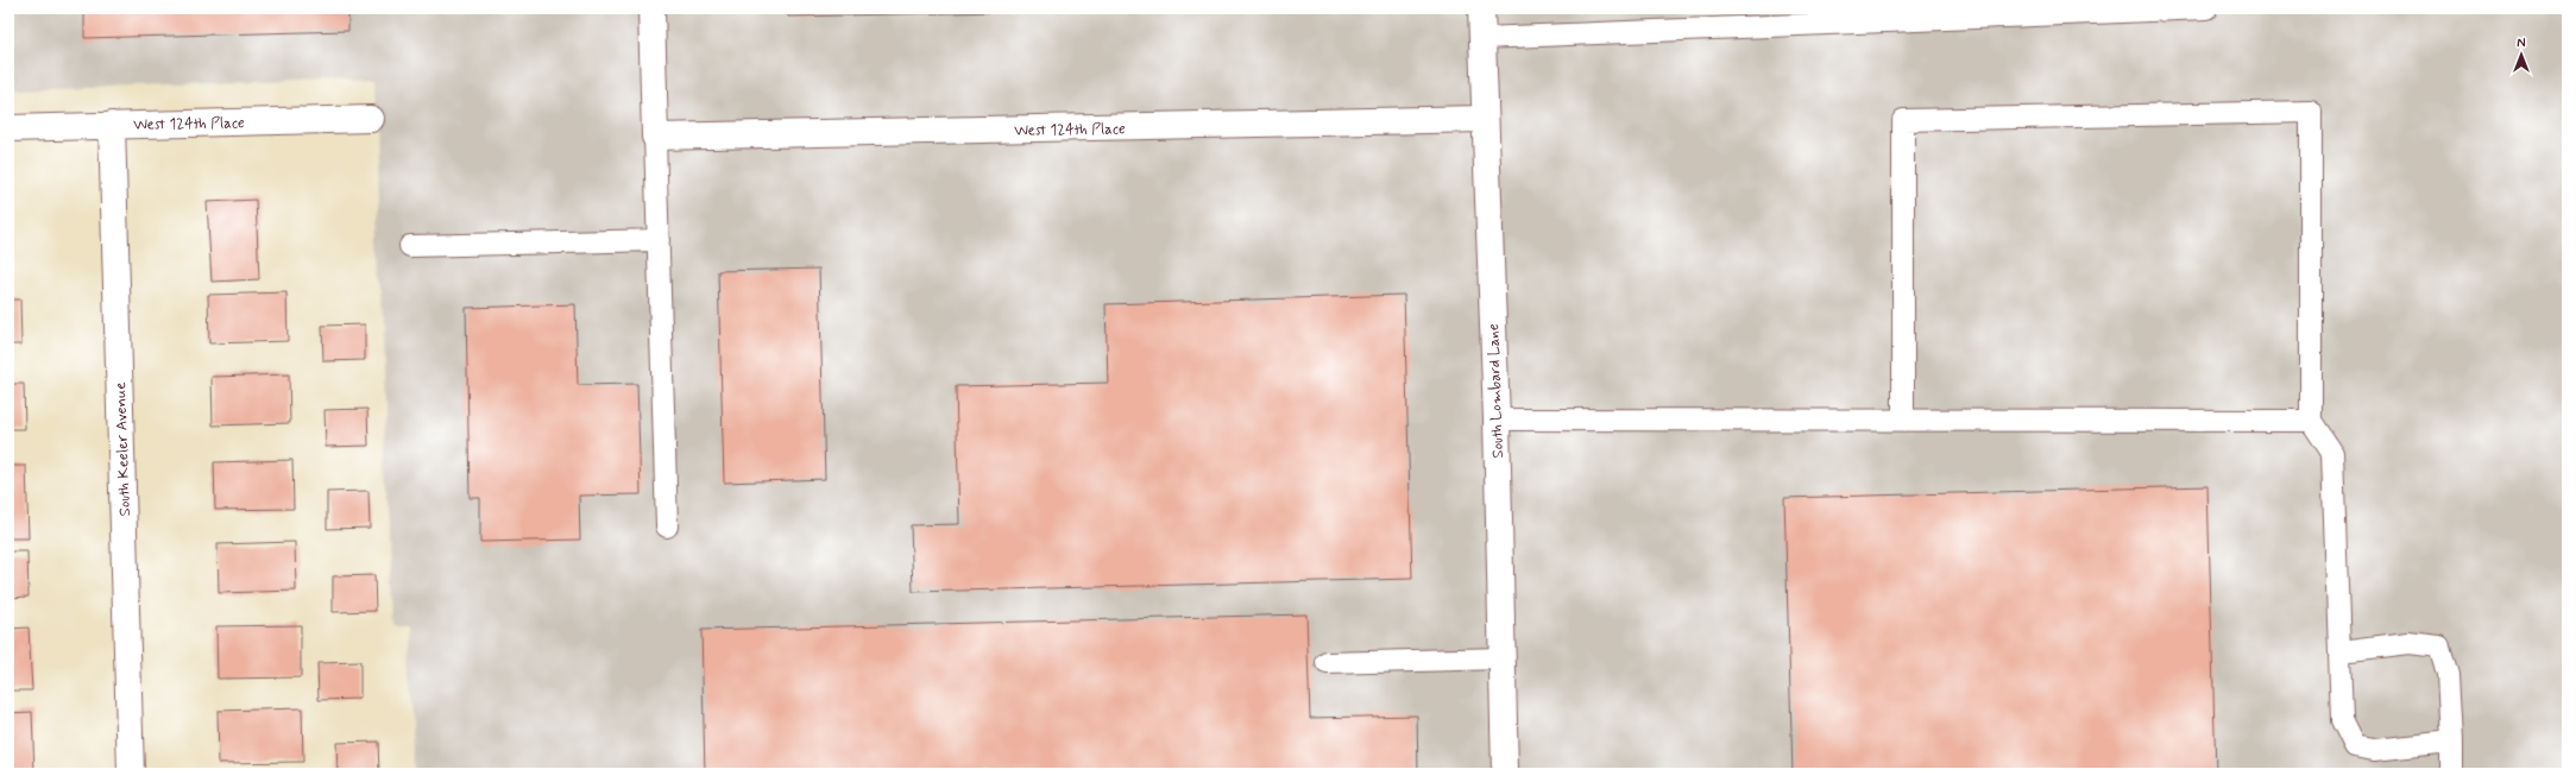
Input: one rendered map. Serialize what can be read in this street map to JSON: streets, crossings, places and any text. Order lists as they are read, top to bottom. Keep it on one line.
{"streets":{"street":["West 124th Place","South Lombard Lane","South Keeler Avenue"]},"crossings":[["West 124th Place","South Lombard Lane"],["West 124th Place","South Keeler Avenue"]],"north":"top"}
